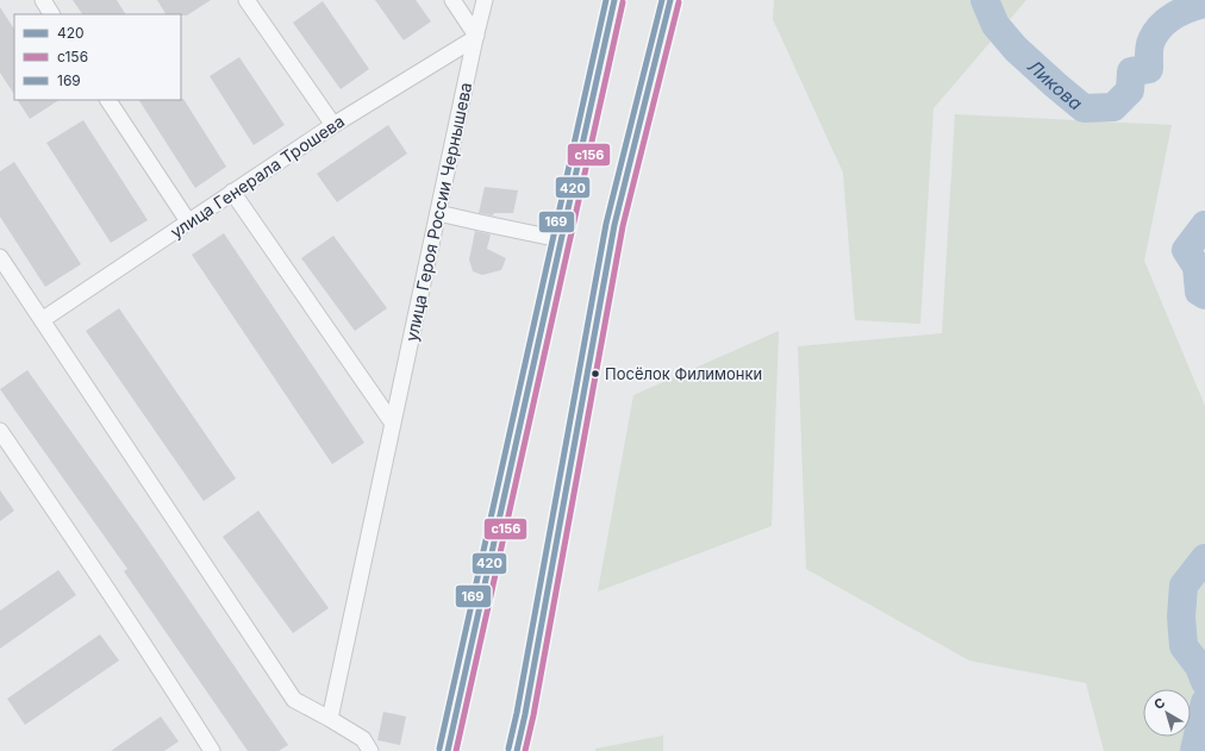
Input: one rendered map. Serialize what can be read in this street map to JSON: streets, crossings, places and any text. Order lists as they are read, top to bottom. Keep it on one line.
{"streets":{"street":["улица Генерала Трошева","улица Героя России Чернышева"]},"crossings":[["улица Генерала Трошева","улица Героя России Чернышева"]],"water":["Ликова"],"places":["Посёлок Филимонки"],"lines":["transit line 420","transit line 169","transit line с156"],"legend":["420","с156","169"],"north":"top left"}
